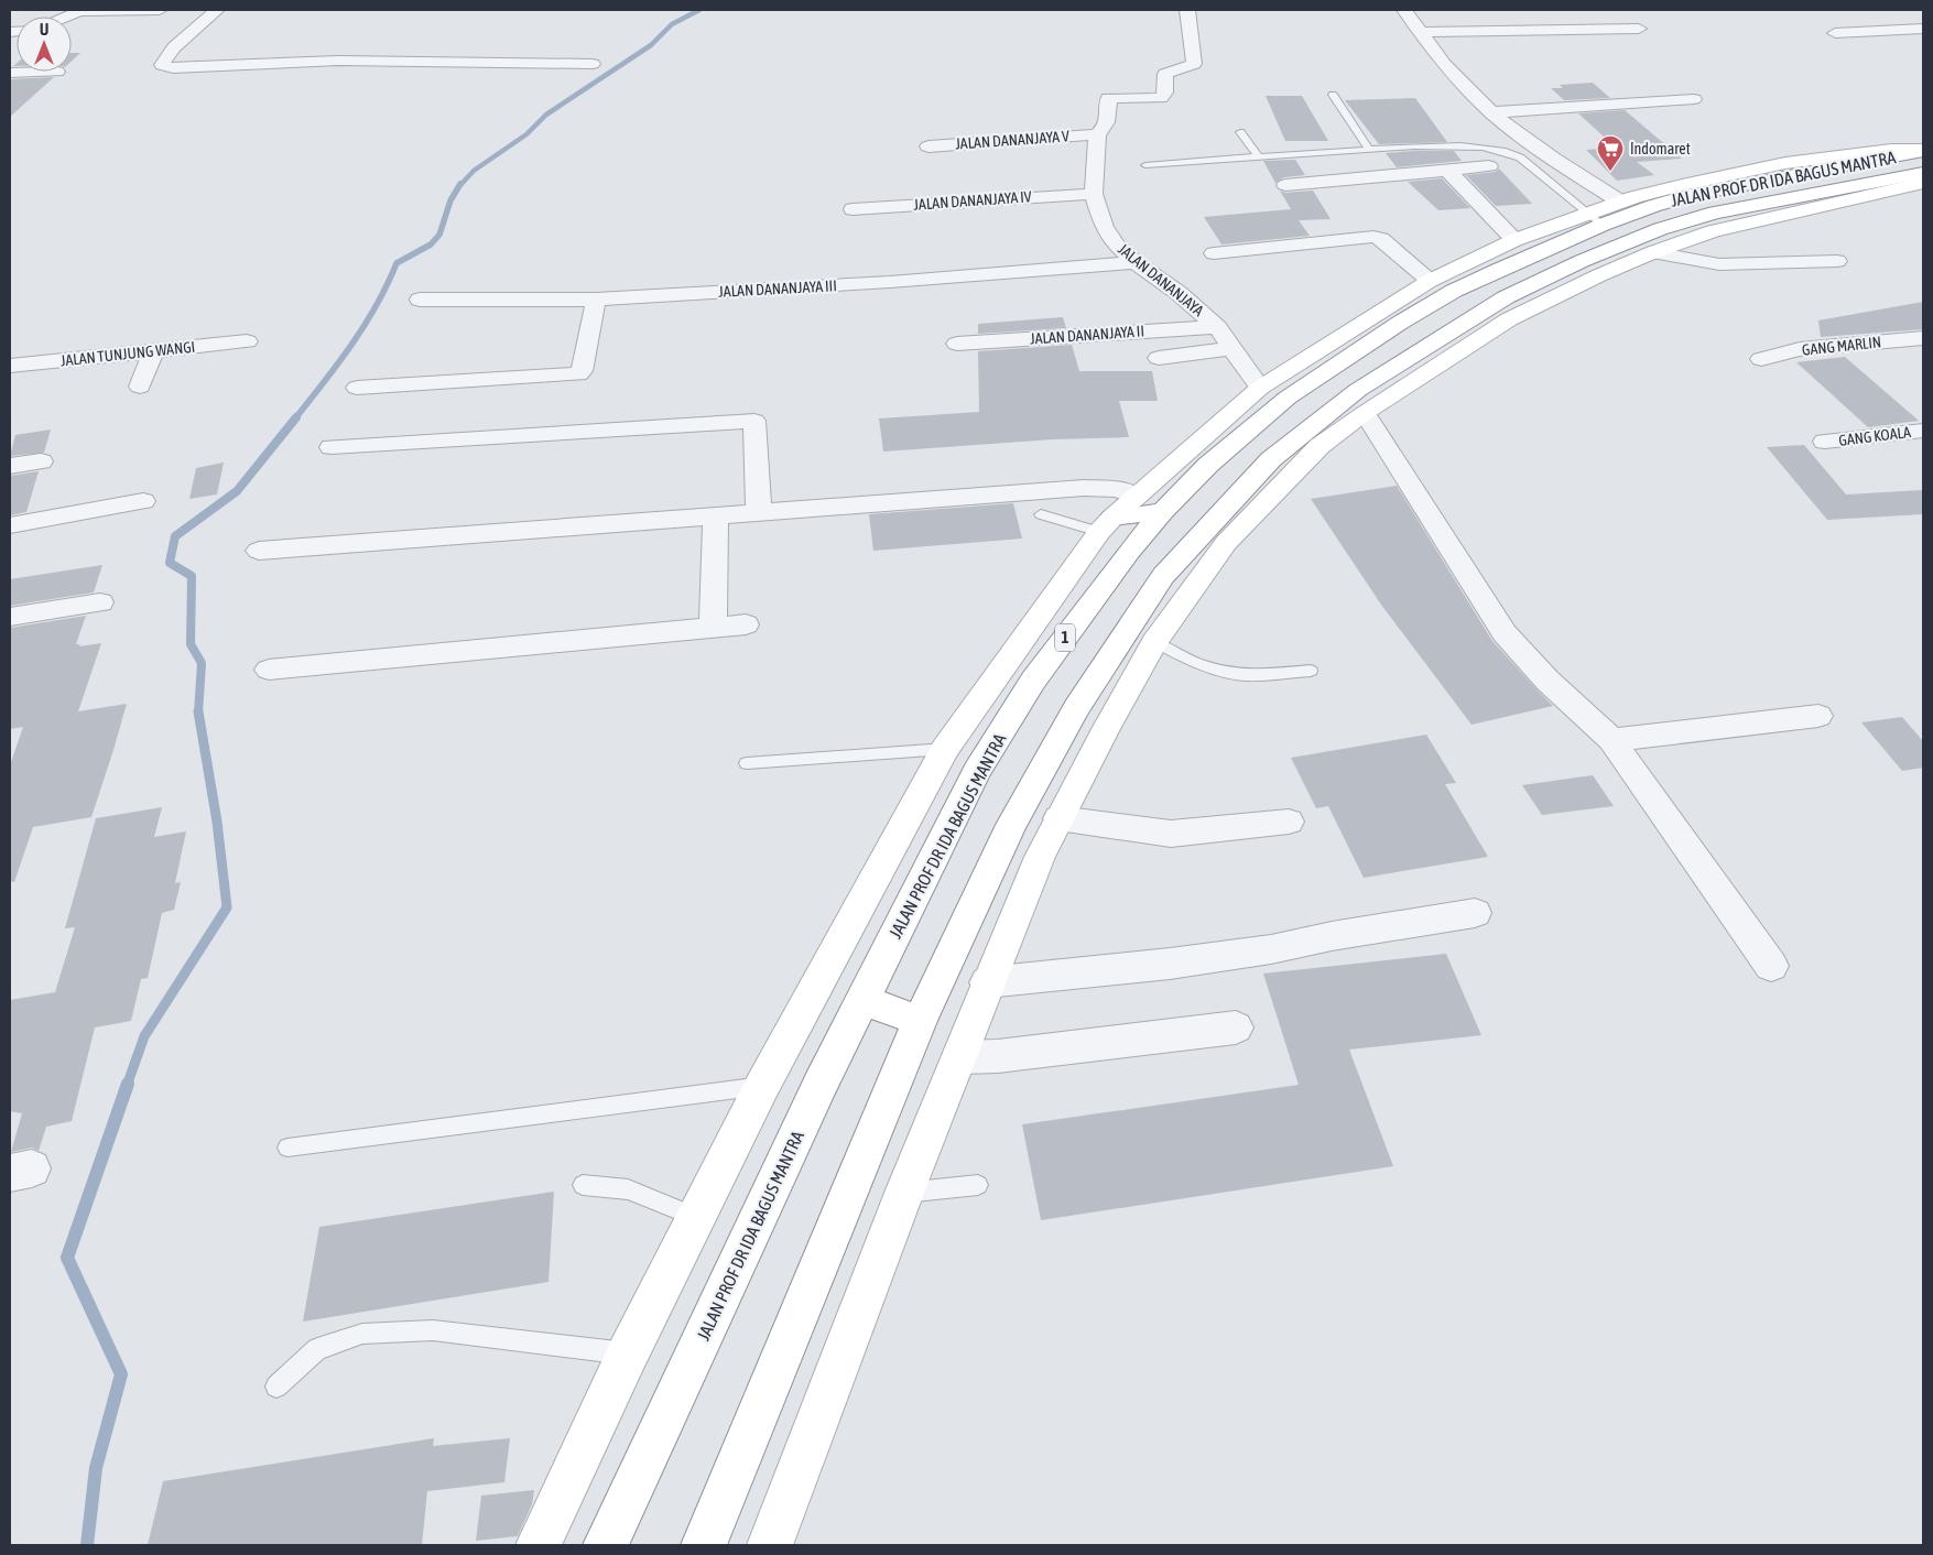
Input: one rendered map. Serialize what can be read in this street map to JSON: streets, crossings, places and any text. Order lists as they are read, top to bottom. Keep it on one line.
{"streets":{"main road":["JALAN PROF DR IDA BAGUS MANTRA","1"],"street":["JALAN DANANJAYA V","JALAN DANANJAYA IV","JALAN DANANJAYA","JALAN DANANJAYA III","JALAN DANANJAYA II","GANG MARLIN","JALAN TUNJUNG WANGI","GANG KOALA"]},"crossings":[["JALAN DANANJAYA V","JALAN DANANJAYA"],["JALAN DANANJAYA IV","JALAN DANANJAYA"],["JALAN DANANJAYA","JALAN DANANJAYA III"],["JALAN DANANJAYA","JALAN DANANJAYA II"]],"places":{"supermarket":["Indomaret"]},"north":"top"}
